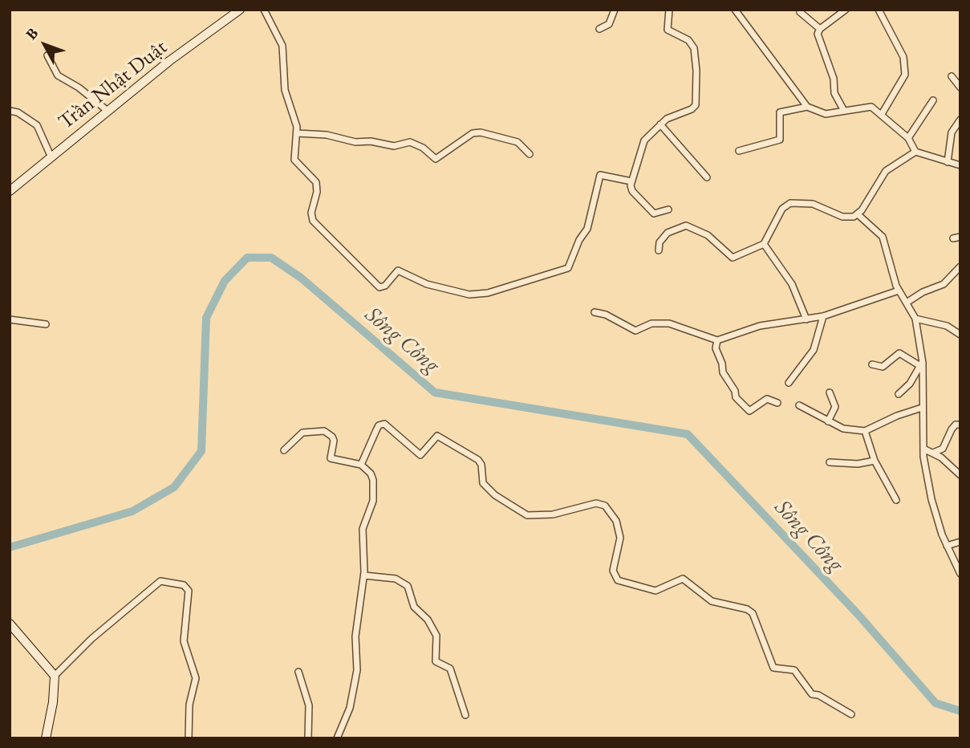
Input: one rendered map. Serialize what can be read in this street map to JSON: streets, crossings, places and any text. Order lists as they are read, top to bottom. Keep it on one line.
{"streets":{"main road":["Trần Nhật Duật"]},"water":["Sông Công"],"north":"top left"}
